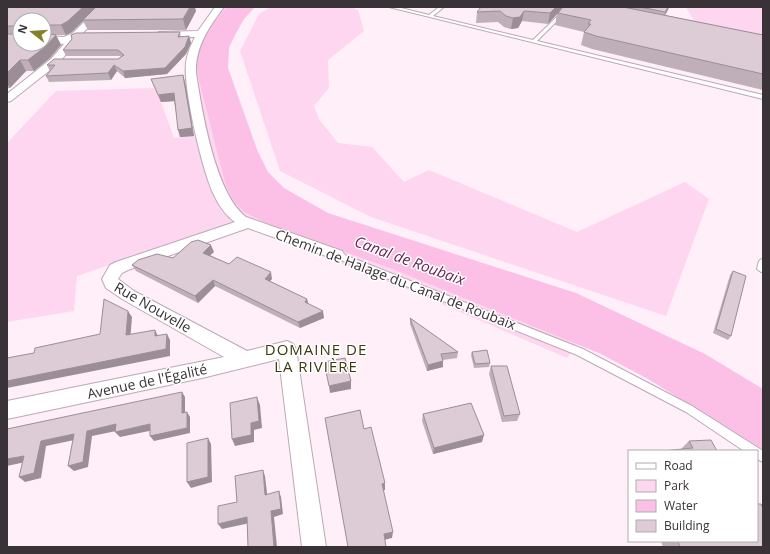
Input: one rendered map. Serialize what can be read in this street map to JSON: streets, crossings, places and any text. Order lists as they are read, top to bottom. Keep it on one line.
{"streets":{"street":["Chemin de Halage du Canal de Roubaix","Rue Nouvelle","Avenue de l'Égalité"]},"crossings":[["Chemin de Halage du Canal de Roubaix","Rue Nouvelle"],["Rue Nouvelle","Avenue de l'Égalité"]],"districts":["DOMAINE DE LA RIVIÈRE"],"water":["Canal de Roubaix"],"legend":["Road","Park","Water","Building"],"north":"left"}
